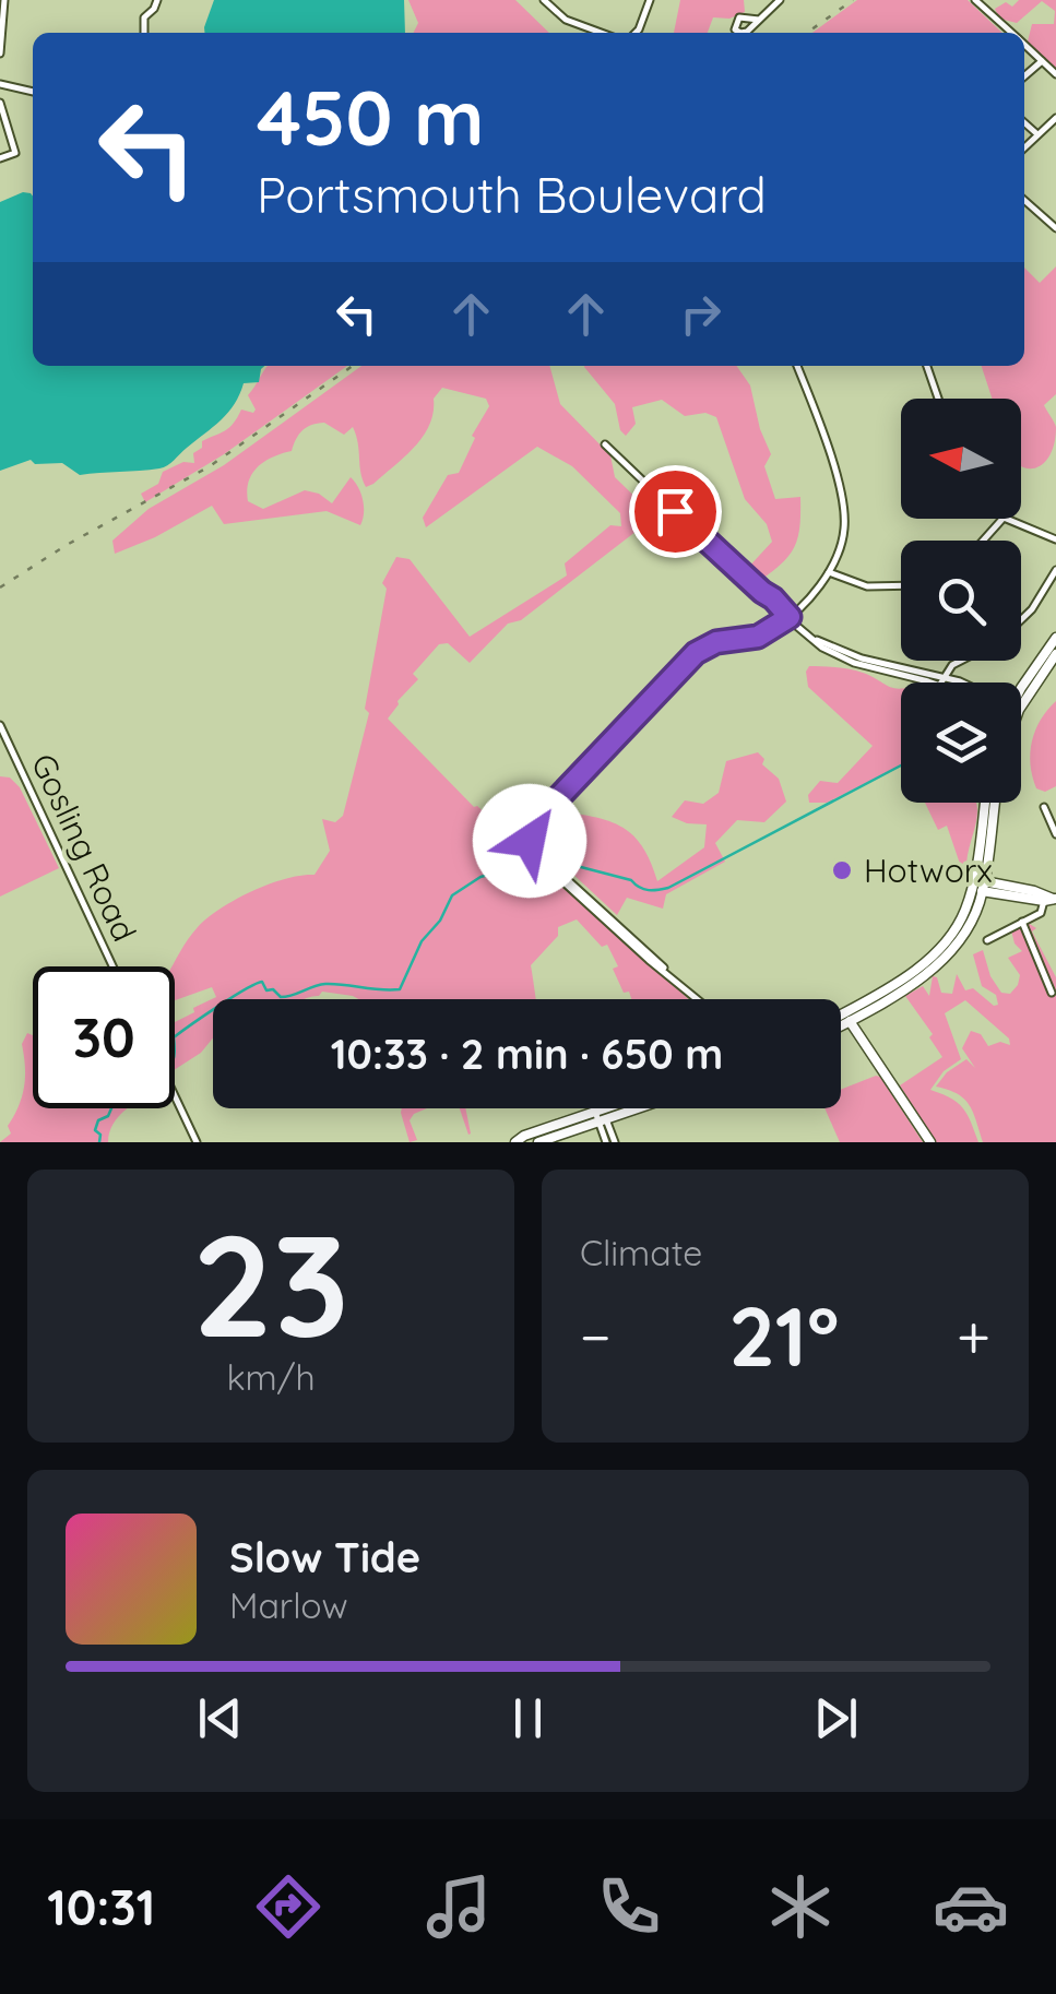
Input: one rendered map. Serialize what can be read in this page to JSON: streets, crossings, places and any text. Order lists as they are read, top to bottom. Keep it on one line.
{"streets":{"street":["Gosling Road"]},"places":["Hotworx"],"north":"left","page":{"turn":["450 m","Portsmouth Boulevard"],"limit":"30","trip":"10:33 · 2 min · 650 m","tile":[["23","km/h"],"Climate"],"heat":["−","21°","+"],"song":["Slow Tide","Marlow"],"tabs":"10:31"}}
